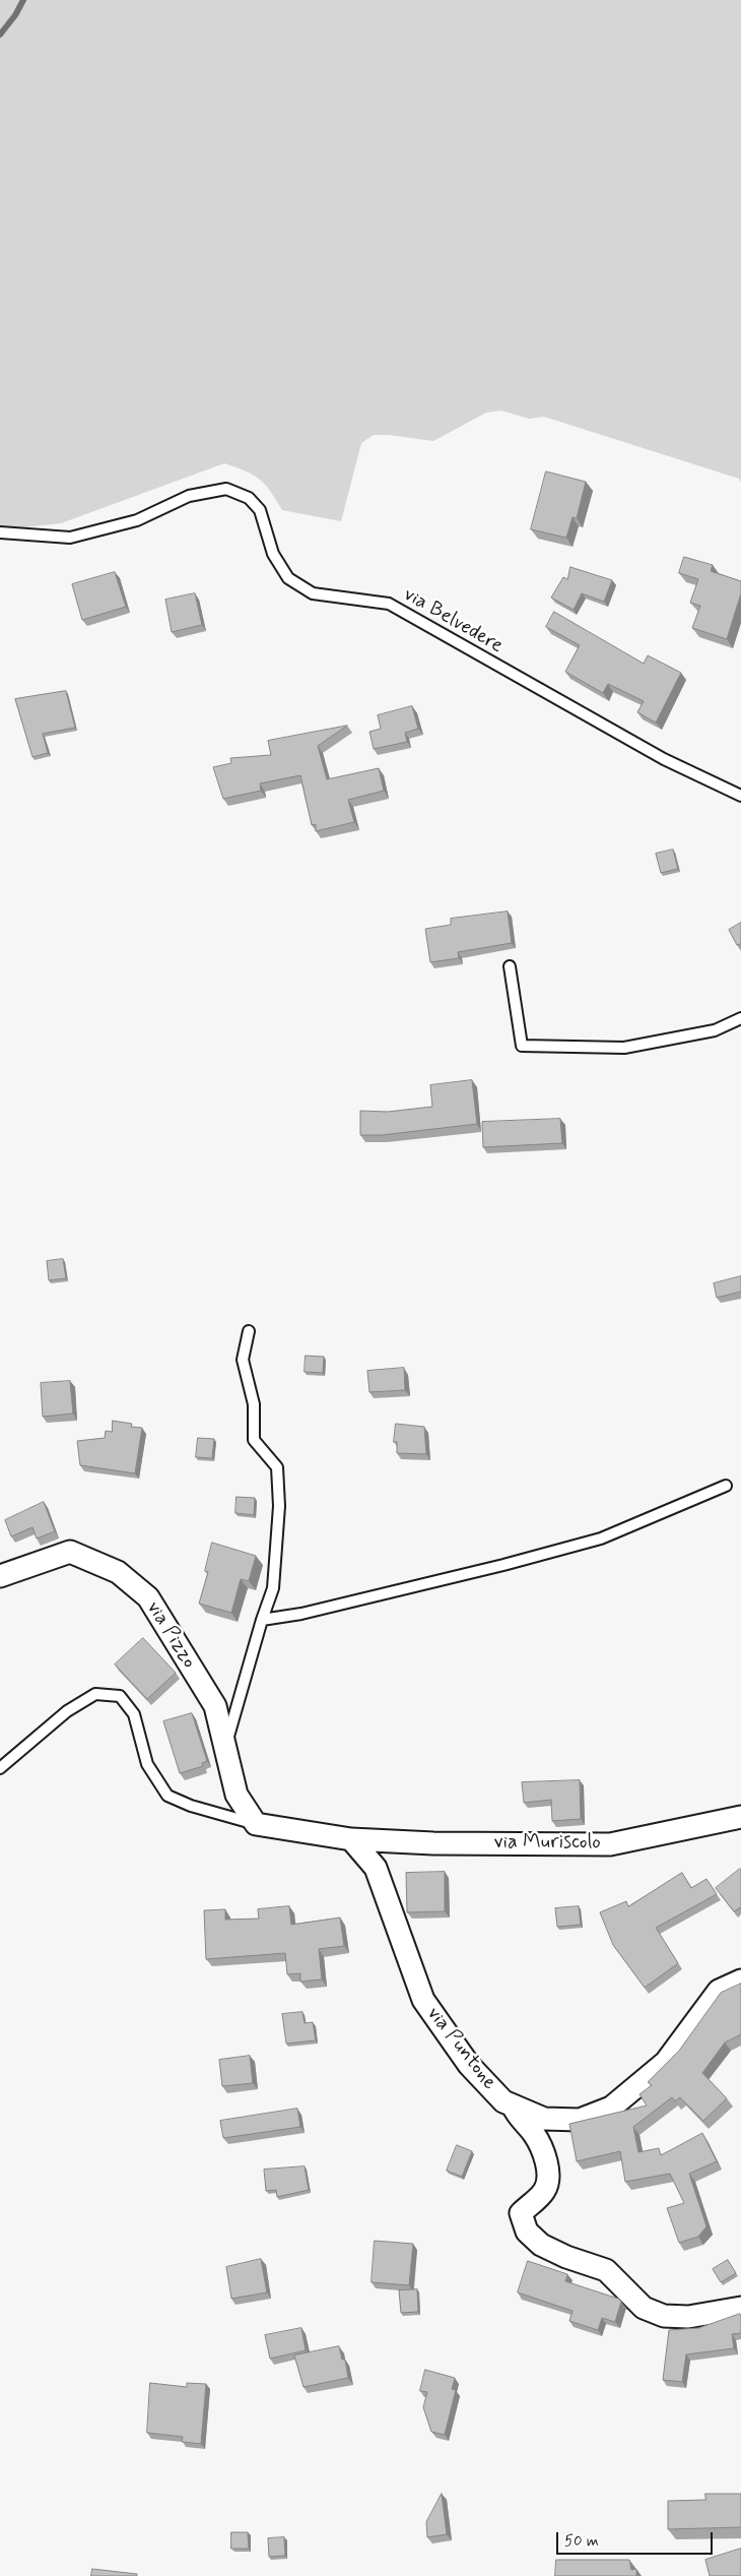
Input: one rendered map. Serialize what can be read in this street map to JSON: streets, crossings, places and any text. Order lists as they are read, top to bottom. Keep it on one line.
{"streets":{"street":["via Pizzo","via Muriscolo","via Puntone"],"lane":["via Belvedere"]},"crossings":[["via Muriscolo","via Puntone"]],"scale_bar":"50 m"}
